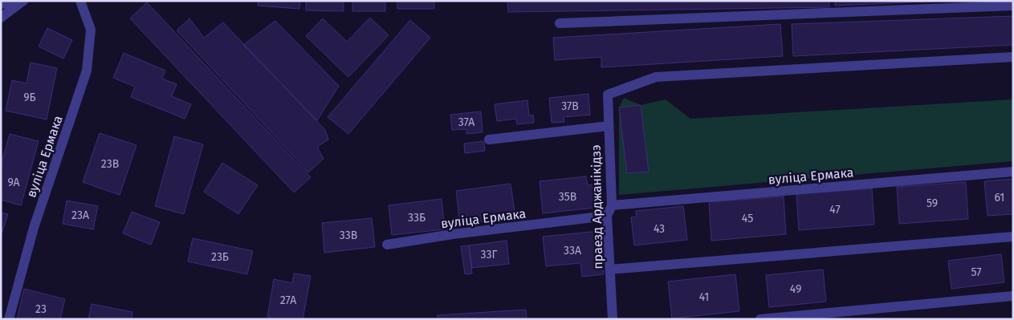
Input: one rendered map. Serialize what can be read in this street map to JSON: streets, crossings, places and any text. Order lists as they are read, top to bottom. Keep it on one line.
{"streets":{"street":["вуліца Ермака","праезд Арджанікідзэ"]},"crossings":[["вуліца Ермака","праезд Арджанікідзэ"]],"house_numbers":["9Б","37В","37А","23В","9А","35В","61","59","47","23А","33Б","45","43","33В","33А","33Г","23Б","57","49","41","27А","23"]}
